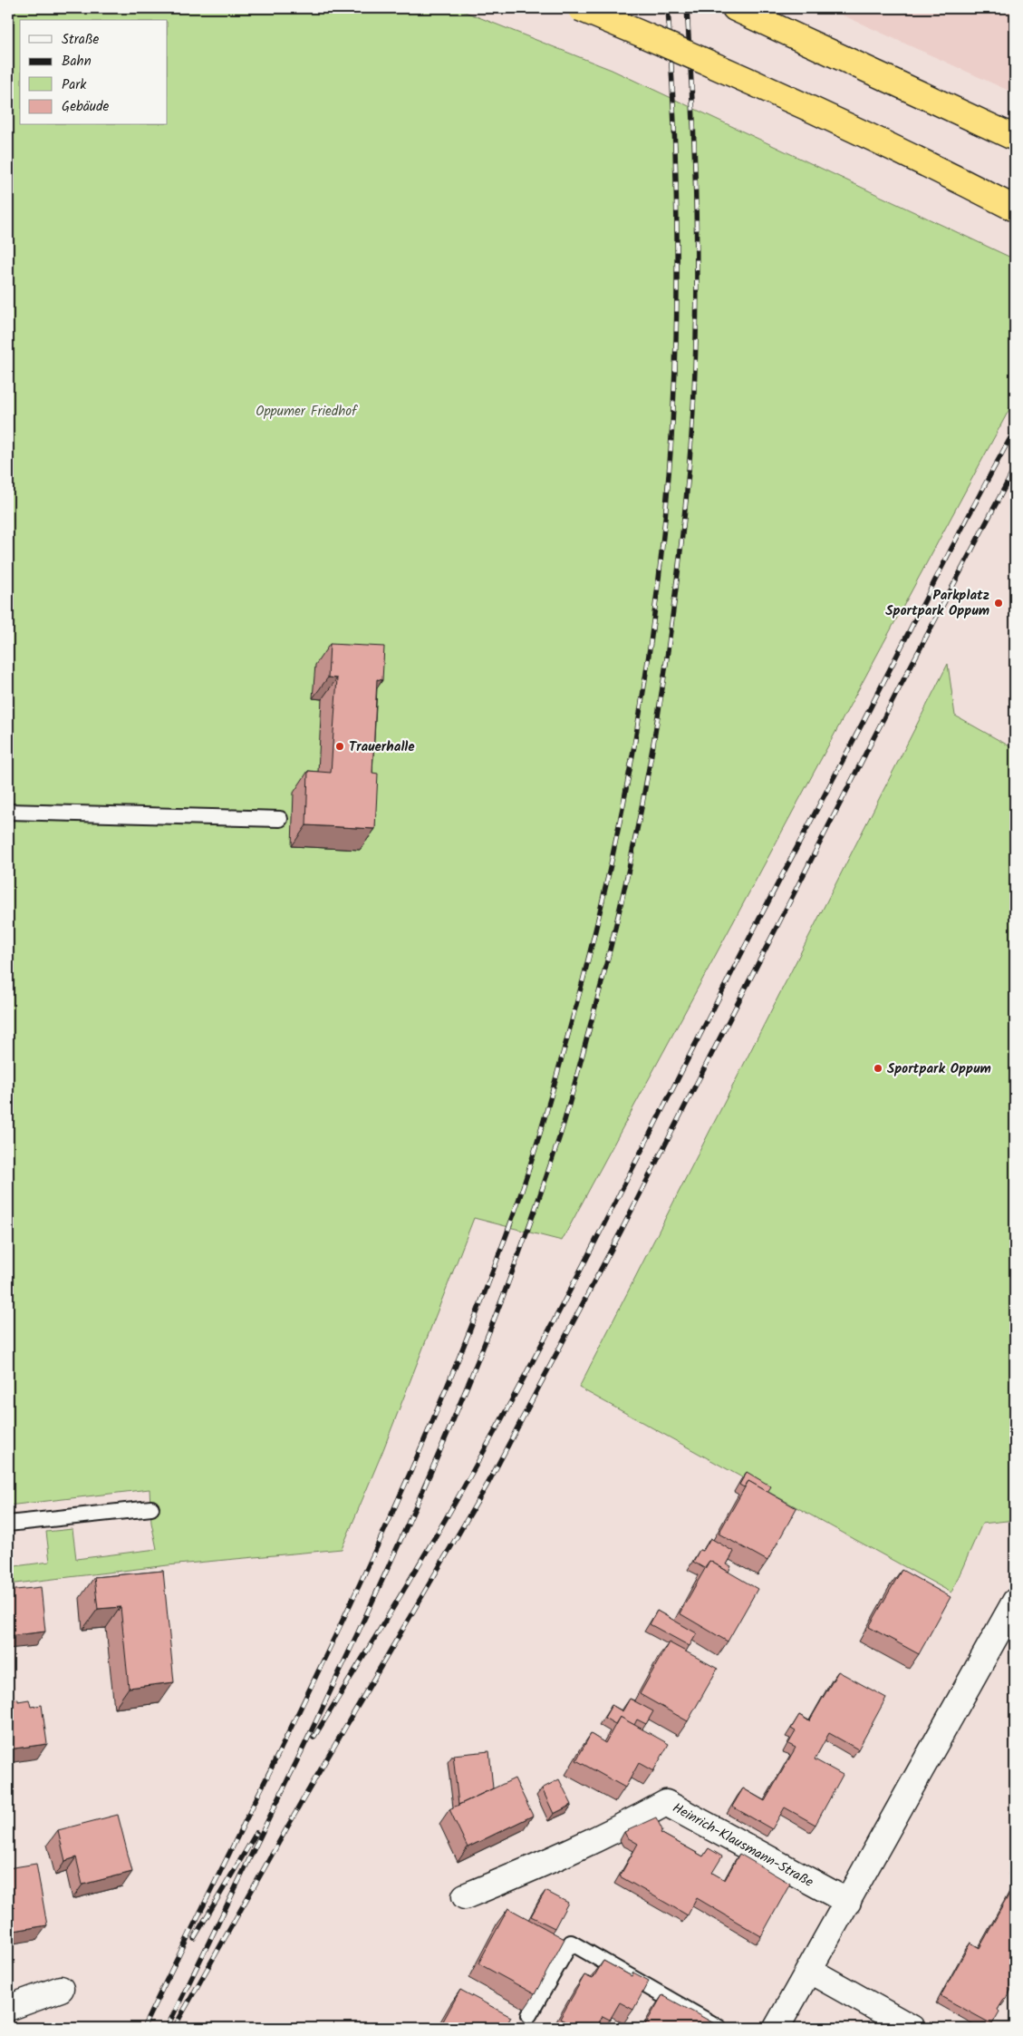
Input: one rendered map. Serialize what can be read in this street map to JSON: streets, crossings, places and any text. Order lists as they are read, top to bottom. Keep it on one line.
{"streets":{"street":["Heinrich-Klausmann-Straße"]},"parks":["Oppumer Friedhof"],"places":["Parkplatz Sportpark Oppum","Trauerhalle","Sportpark Oppum"],"legend":["Straße","Bahn","Park","Gebäude"]}
